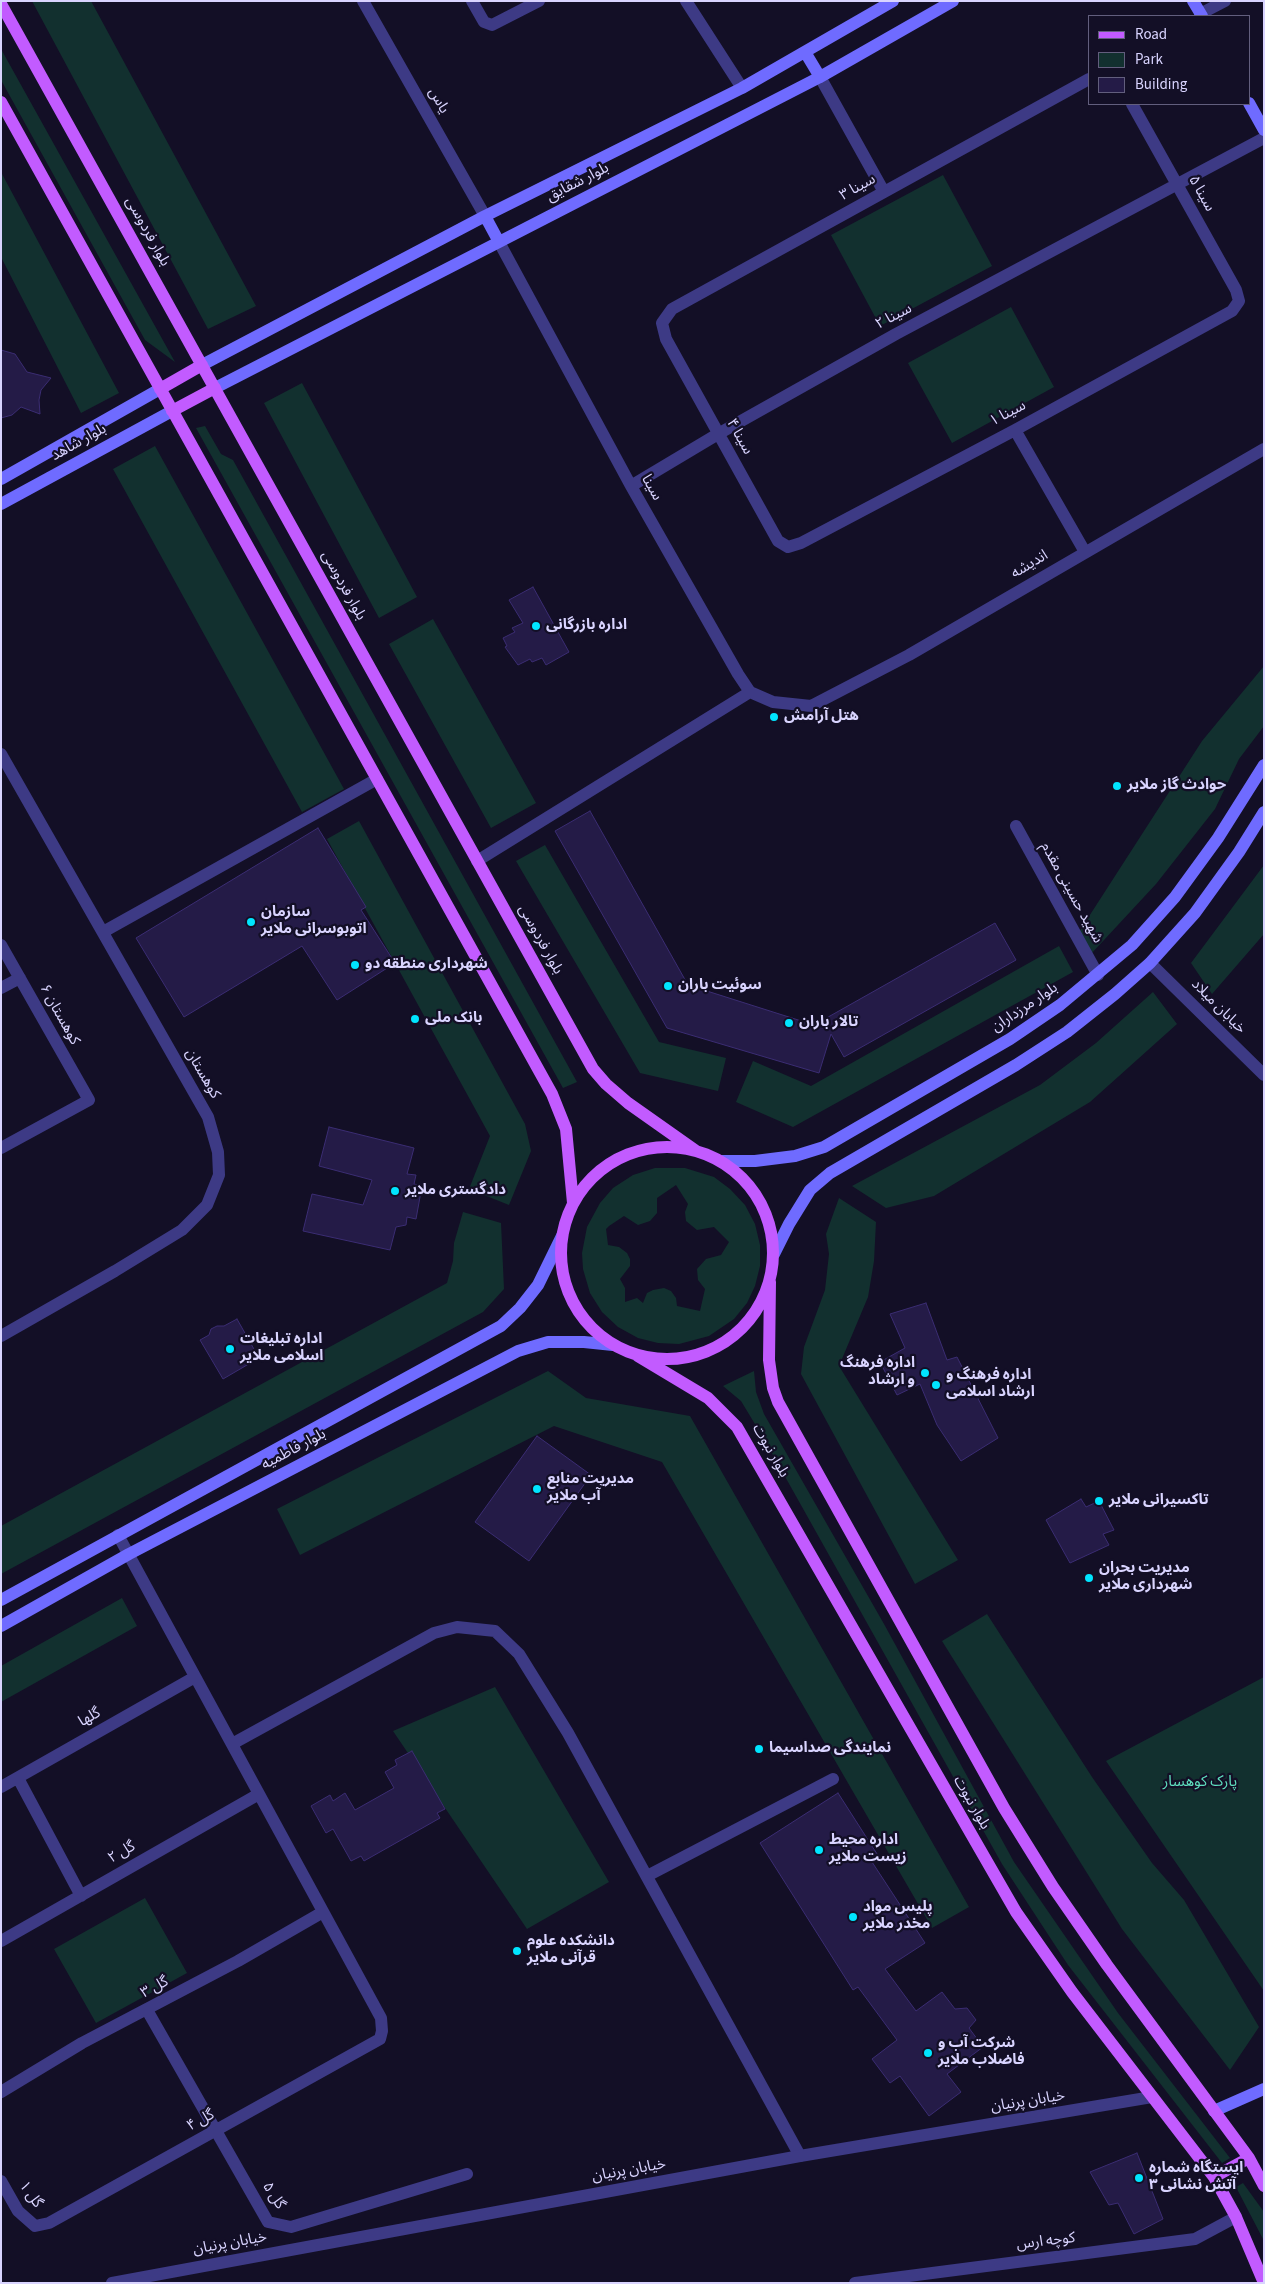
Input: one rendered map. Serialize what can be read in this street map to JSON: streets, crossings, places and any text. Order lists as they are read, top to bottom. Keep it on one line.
{"streets":{"main road":["بلوار شقایق","بلوار فردوسی","بلوار شاهد","بلوار مرزداران","بلوار فاطمیه","بلوار نبوت"],"street":["یاس","سینا ۳","سینا ۵","سینا ۲","سینا ۱","سینا ۴","سینا","اندیشه","شهید حسینی مقدم","خیابان میلاد","کوهستان ۶","کوهستان","گلها","گل ۲","گل ۳","خیابان پرنیان","گل ۴","گل ۱","گل ۵","کوچه ارس"]},"crossings":[["یاس","بلوار شقایق"],["بلوار شقایق","بلوار فردوسی"],["بلوار شقایق","سینا"],["سینا ۳","سینا ۴"],["سینا ۵","سینا ۲"],["سینا ۵","سینا ۱"],["سینا ۲","سینا ۴"],["سینا ۲","سینا"],["سینا ۱","سینا ۴"],["سینا","اندیشه"],["شهید حسینی مقدم","بلوار مرزداران"],["بلوار نبوت","خیابان پرنیان"],["بلوار نبوت","کوچه ارس"],["گل ۳","گل ۴"],["گل ۳","گل ۵"],["گل ۴","گل ۱"],["گل ۴","گل ۵"]],"parks":["پارک کوهسار"],"places":["اداره بازرگانی","هتل آرامش","حوادث گاز ملایر","سازمان اتوبوسرانی ملایر","شهرداری منطقه دو","سوئیت باران","بانک ملی","تالار باران","دادگستری ملایر","اداره تبلیغات اسلامی ملایر","اداره فرهنگ و ارشاد","اداره فرهنگ و ارشاد اسلامی","مدیریت منابع آب ملایر","تاکسیرانی ملایر","مدیریت بحران شهرداری ملایر","نمایندگی صداسیما","اداره محیط زیست ملایر","پلیس مواد مخدر ملایر","دانشکده علوم قرآنی ملایر","شرکت آب و فاضلاب ملایر","ایستگاه شماره ۳ آتش نشانی"],"legend":["Road","Park","Building"]}
